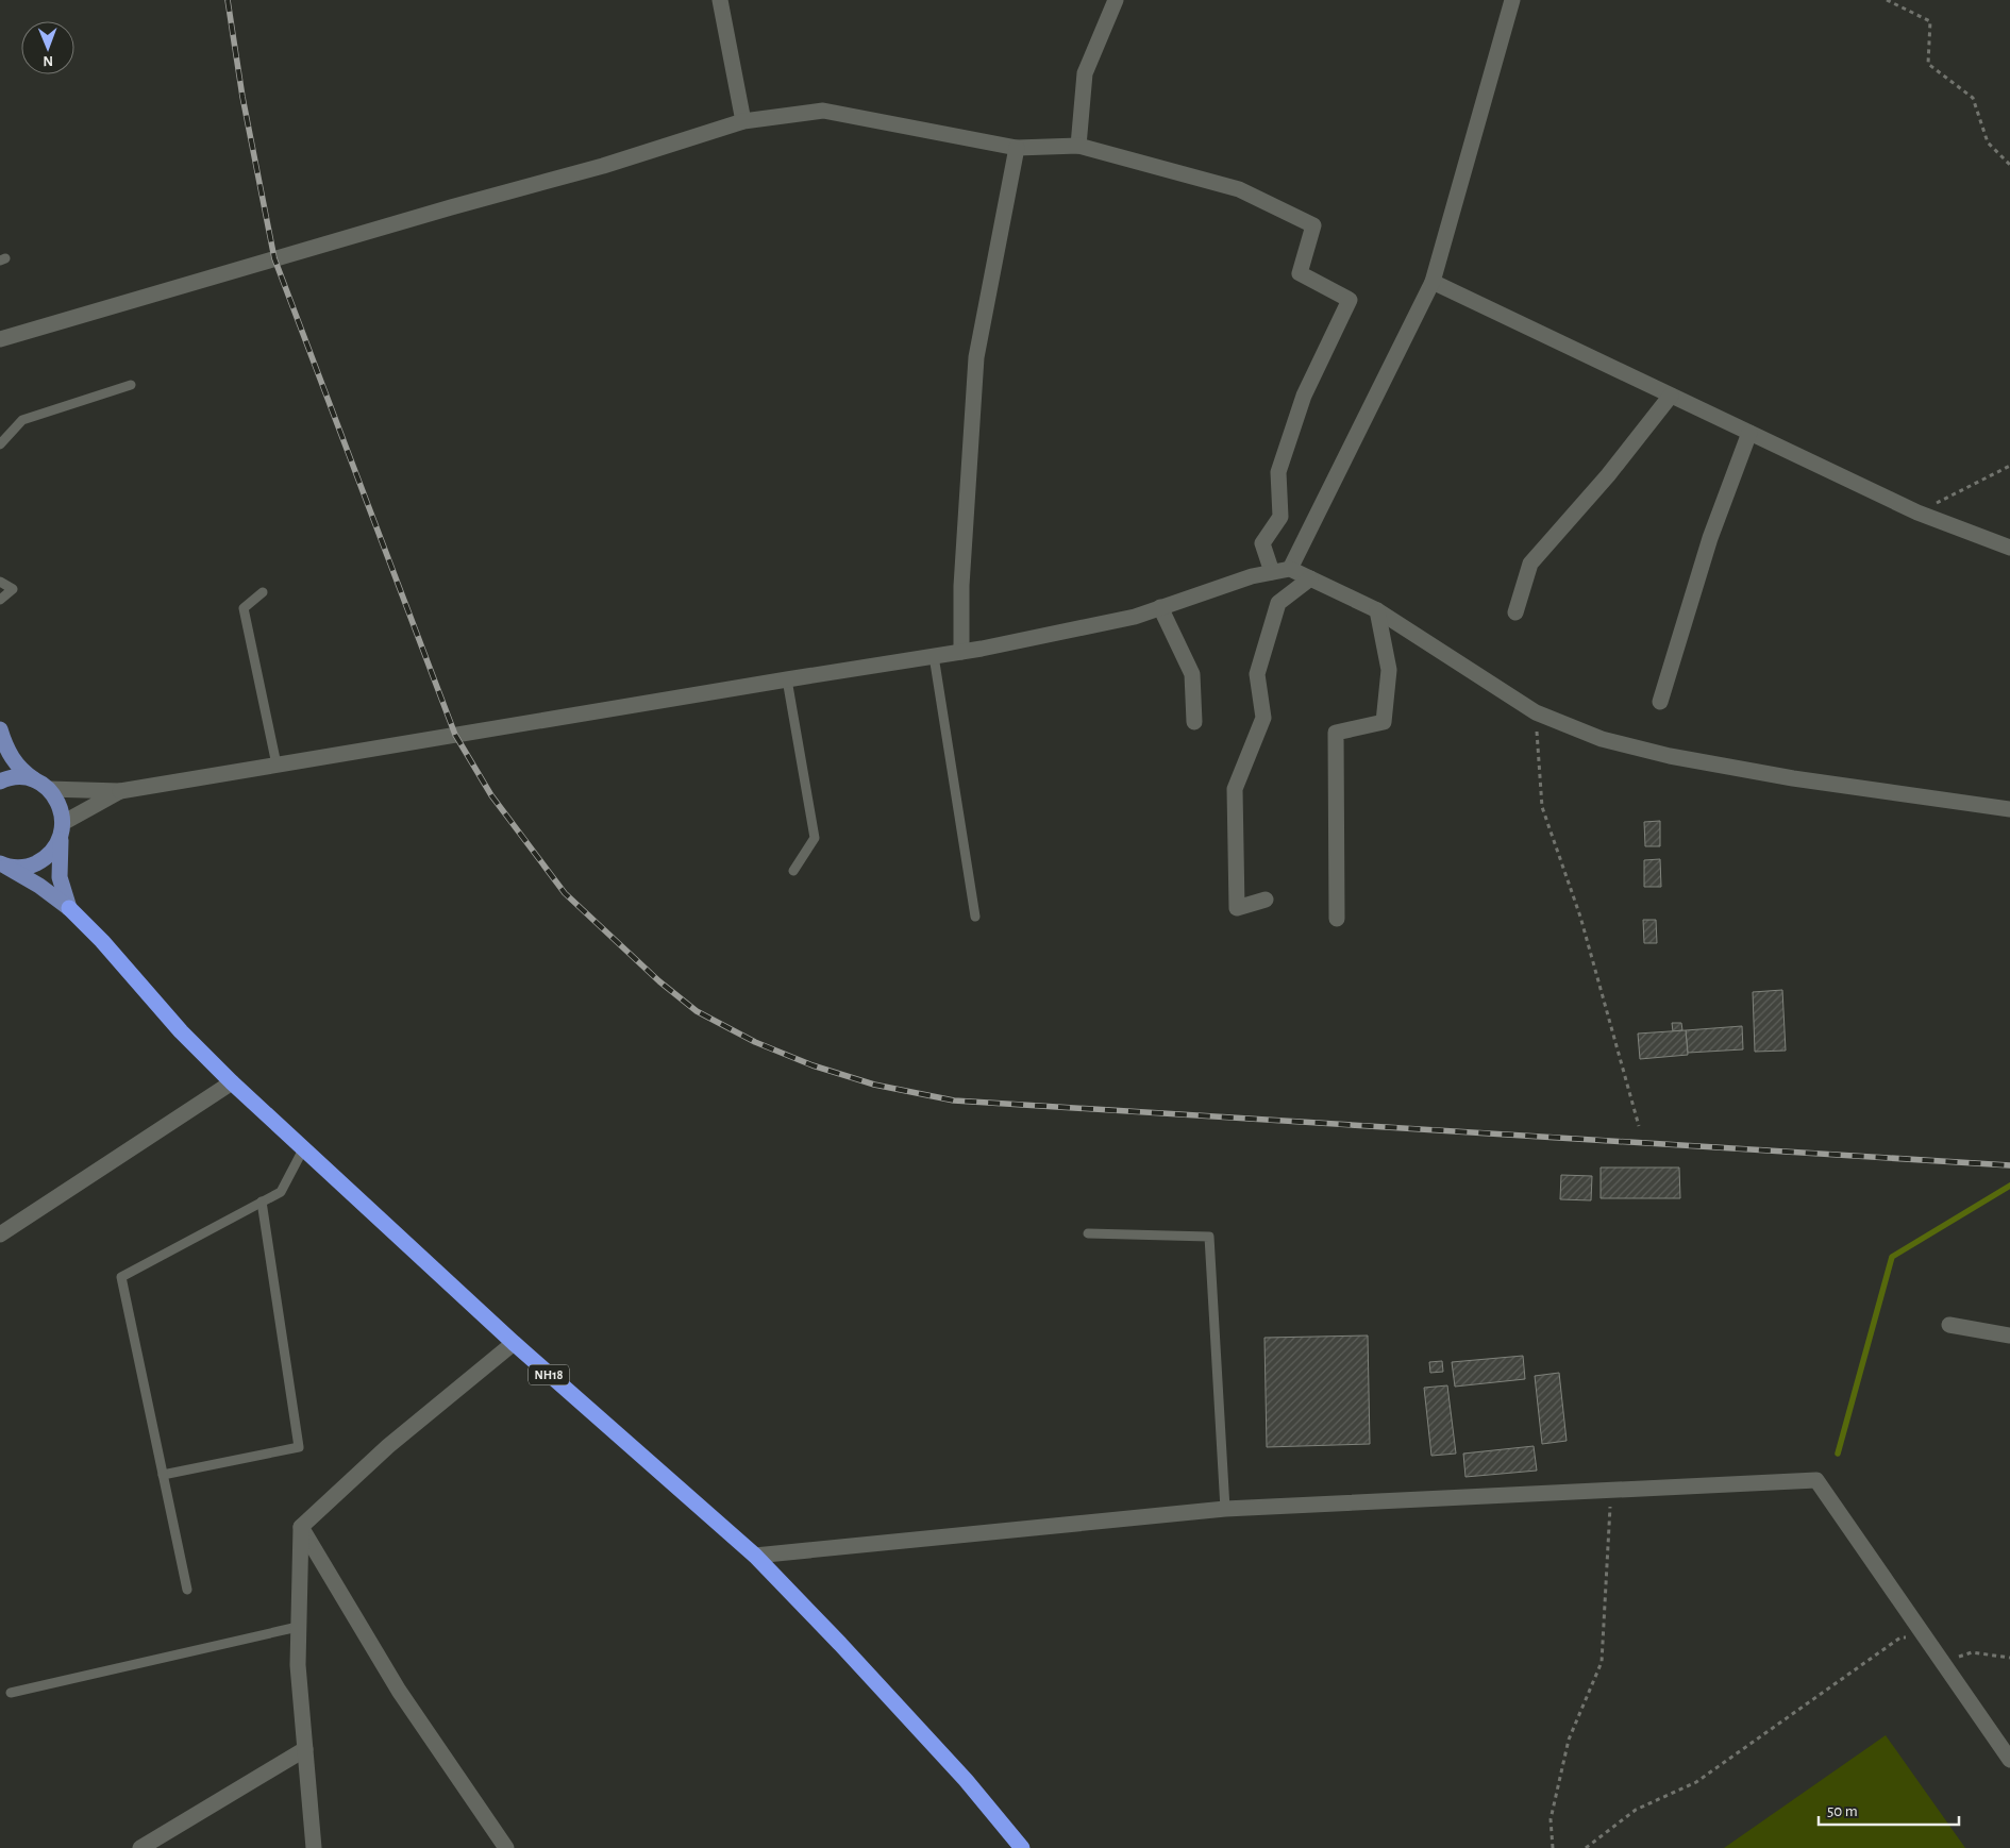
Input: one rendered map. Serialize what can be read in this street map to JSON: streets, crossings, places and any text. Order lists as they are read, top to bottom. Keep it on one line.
{"streets":{"highway":["NH18"]},"scale_bar":"50 m","north":"bottom"}
